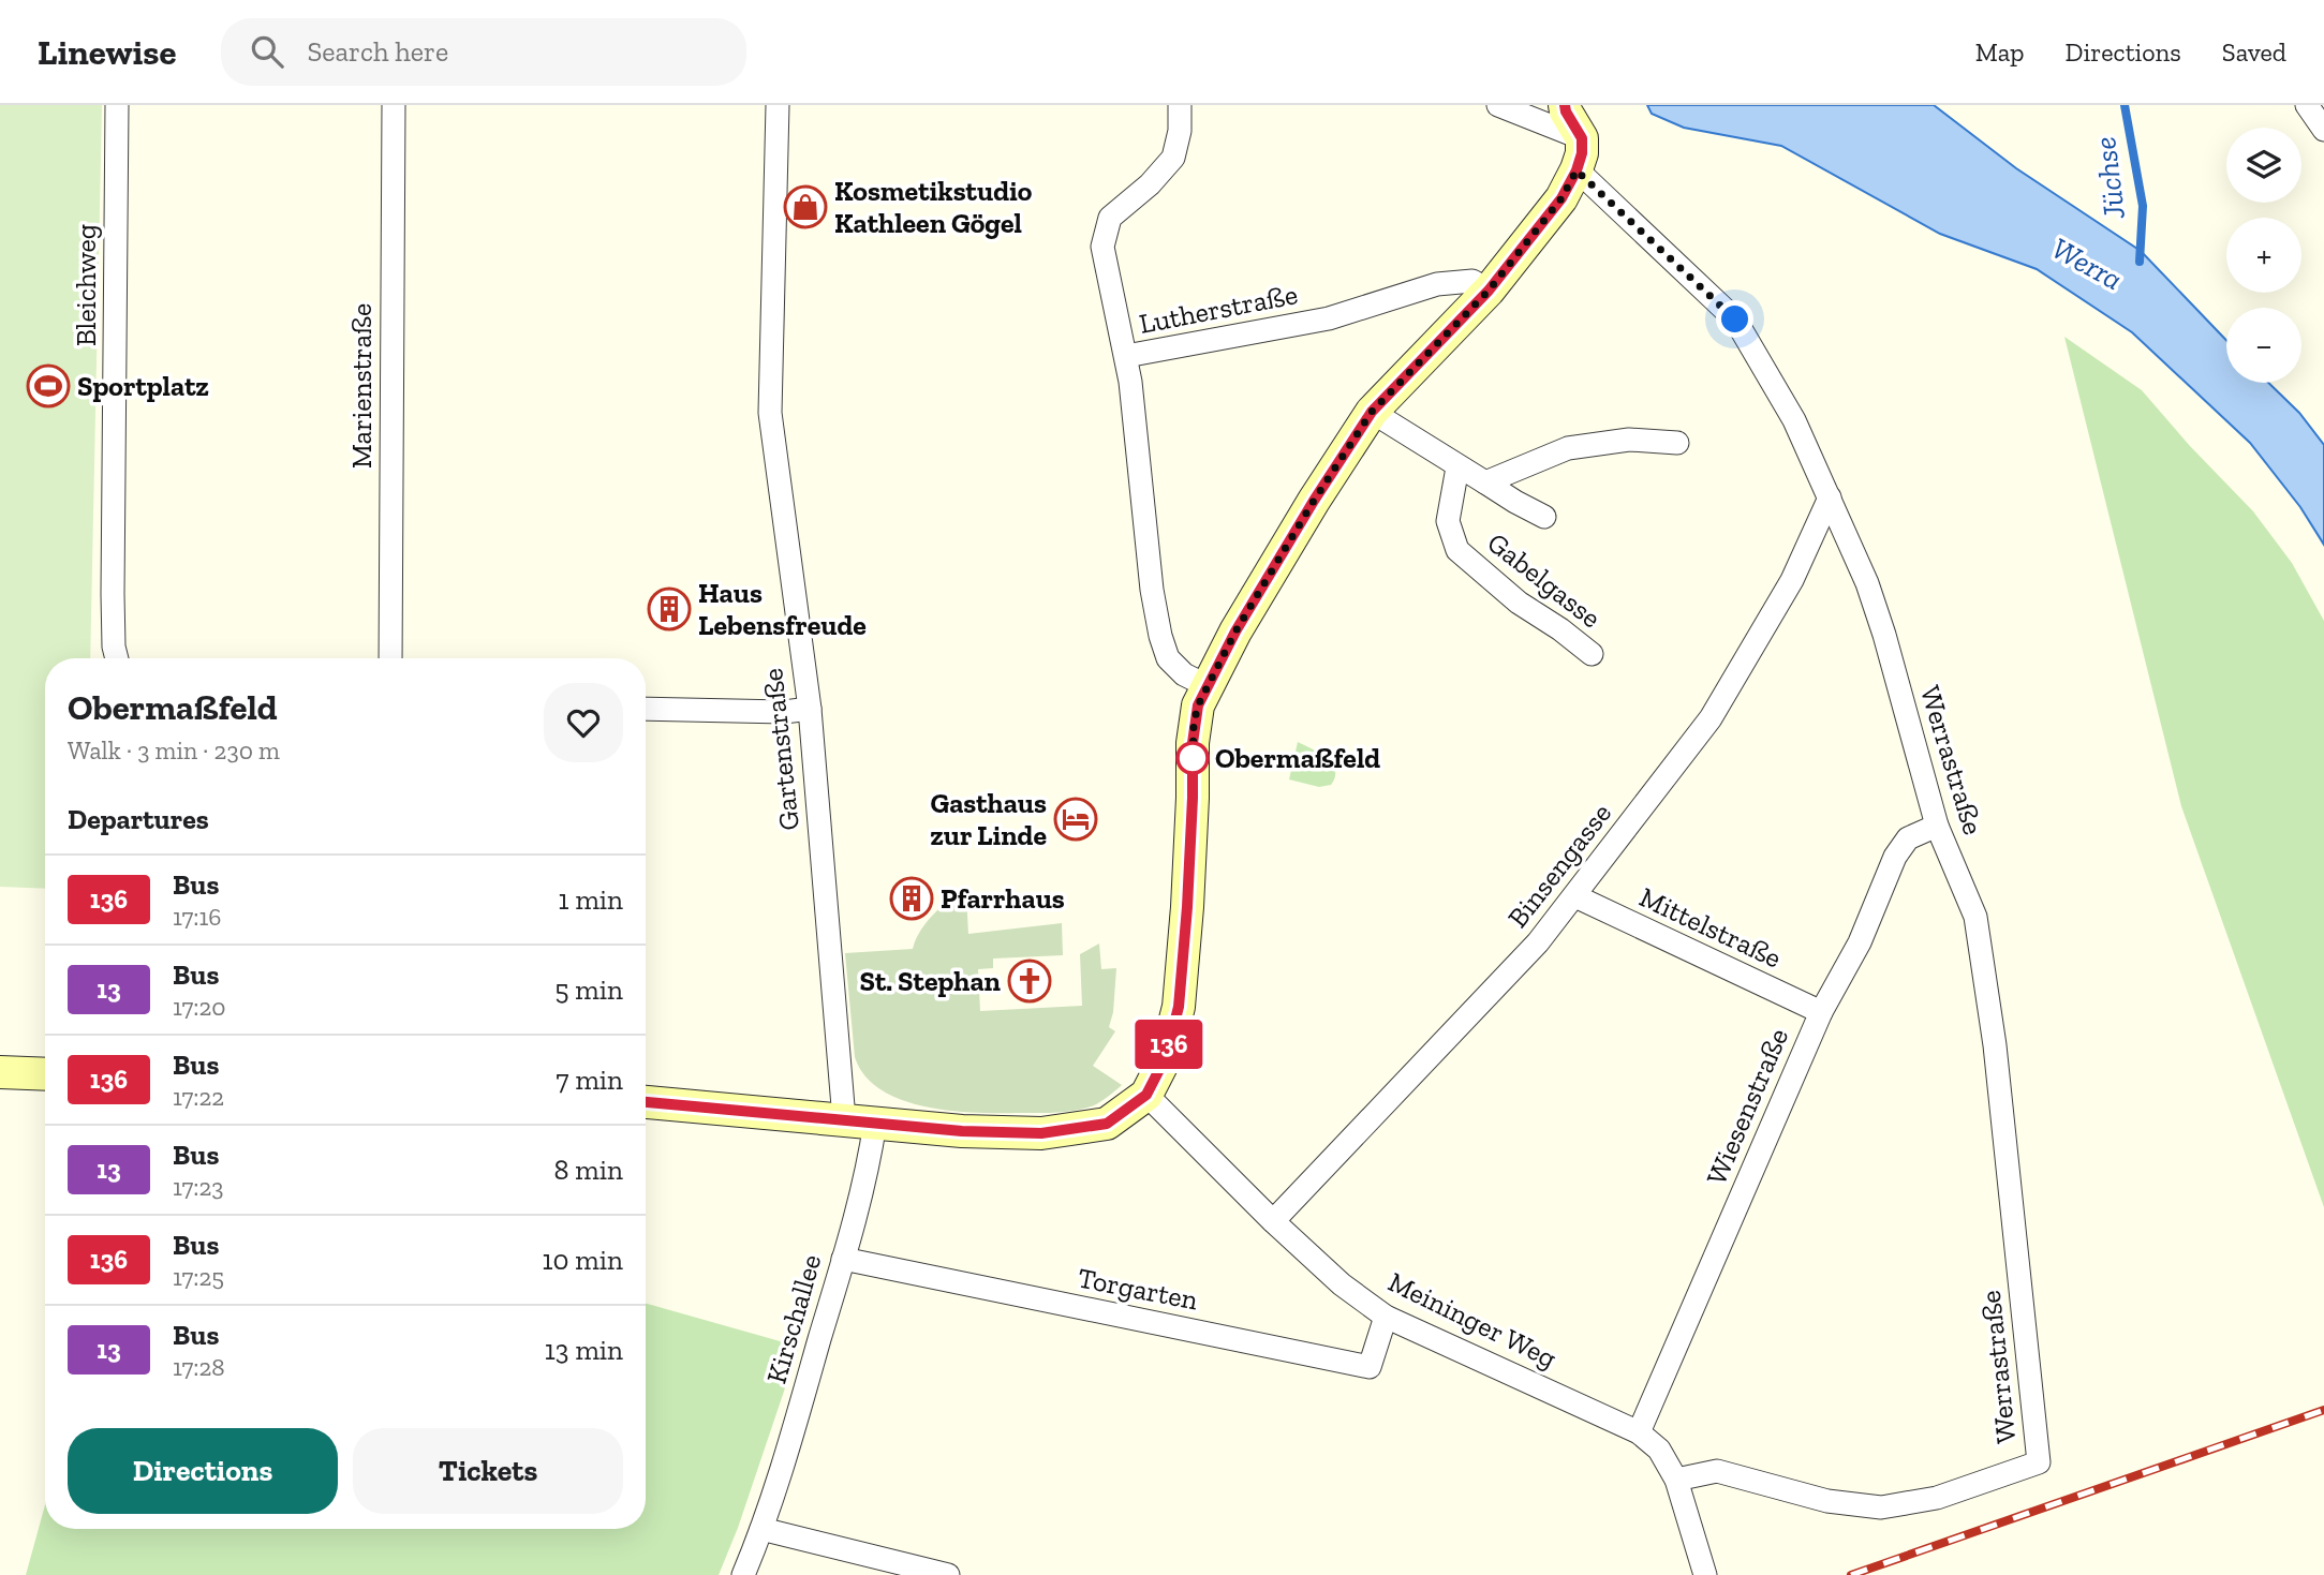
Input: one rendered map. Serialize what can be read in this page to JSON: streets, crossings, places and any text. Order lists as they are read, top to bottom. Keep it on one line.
{"streets":{"street":["Bleichweg","Lutherstraße","Marienstraße","Gabelgasse","Gartenstraße","Werrastraße","Binsengasse","Mittelstraße","Wiesenstraße","Torgarten","Kirschallee","Meininger Weg"]},"crossings":[["Gartenstraße","Kirschallee"],["Werrastraße","Binsengasse"],["Werrastraße","Wiesenstraße"],["Werrastraße","Meininger Weg"],["Binsengasse","Mittelstraße"],["Binsengasse","Meininger Weg"],["Mittelstraße","Wiesenstraße"],["Wiesenstraße","Meininger Weg"],["Torgarten","Kirschallee"],["Torgarten","Meininger Weg"]],"water":["Jüchse","Werra"],"places":{"shop":["Kosmetikstudio Kathleen Gögel"],"sports":["Sportplatz"],"building":["Haus Lebensfreude","Pfarrhaus"],"other":["Obermaßfeld"],"hotel":["Gasthaus zur Linde"],"church":["St. Stephan"]},"lines":["bus line 136"],"page":{"header":"Linewise","search":"Search here","nav":["Map","Directions","Saved"],"on_map":"136","map_buttons":["+","−"],"heading":[["Obermaßfeld","Walk · 3 min · 230 m"],"Departures"],"list":[{"mark":"136","name":"Bus","note":"17:16","value":"1 min"},{"mark":"13","name":"Bus","note":"17:20","value":"5 min"},{"mark":"136","name":"Bus","note":"17:22","value":"7 min"},{"mark":"13","name":"Bus","note":"17:23","value":"8 min"},{"mark":"136","name":"Bus","note":"17:25","value":"10 min"},{"mark":"13","name":"Bus","note":"17:28","value":"13 min"}],"buttons":["Directions","Tickets"]}}
